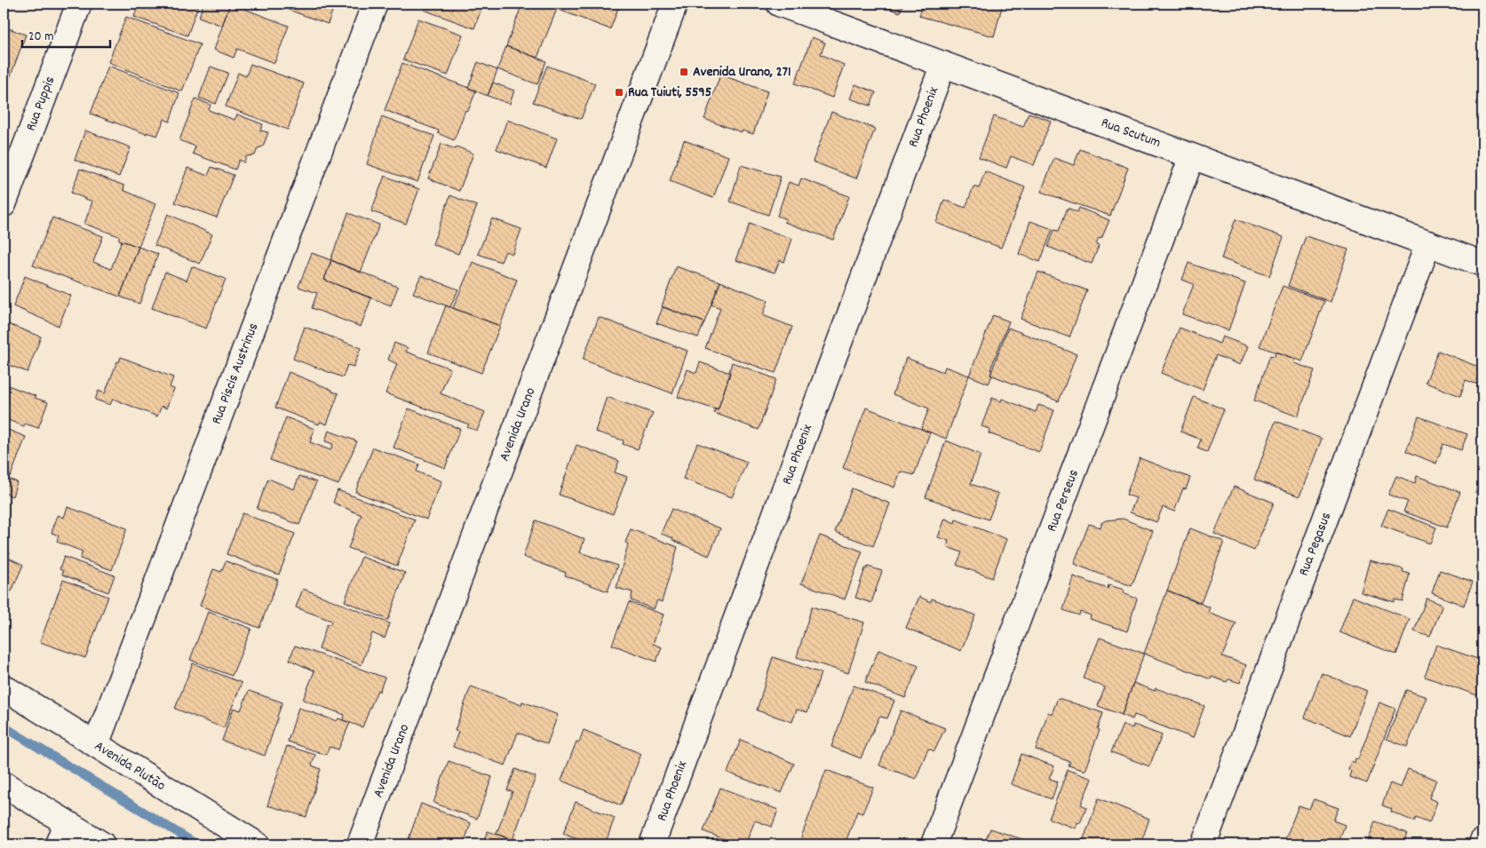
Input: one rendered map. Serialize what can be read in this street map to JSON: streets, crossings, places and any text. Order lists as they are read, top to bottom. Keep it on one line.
{"streets":{"street":["Rua Puppis","Rua Phoenix","Rua Scutum","Rua Piscis Austrinus","Avenida Urano","Rua Perseus","Rua Pegasus","Avenida Plutão"]},"crossings":[["Rua Phoenix","Rua Scutum"],["Rua Scutum","Rua Perseus"],["Rua Scutum","Rua Pegasus"],["Rua Piscis Austrinus","Avenida Plutão"]],"places":{"transit":["Avenida Urano, 271","Rua Tuiuti, 5595"]},"scale_bar":"20 m"}
